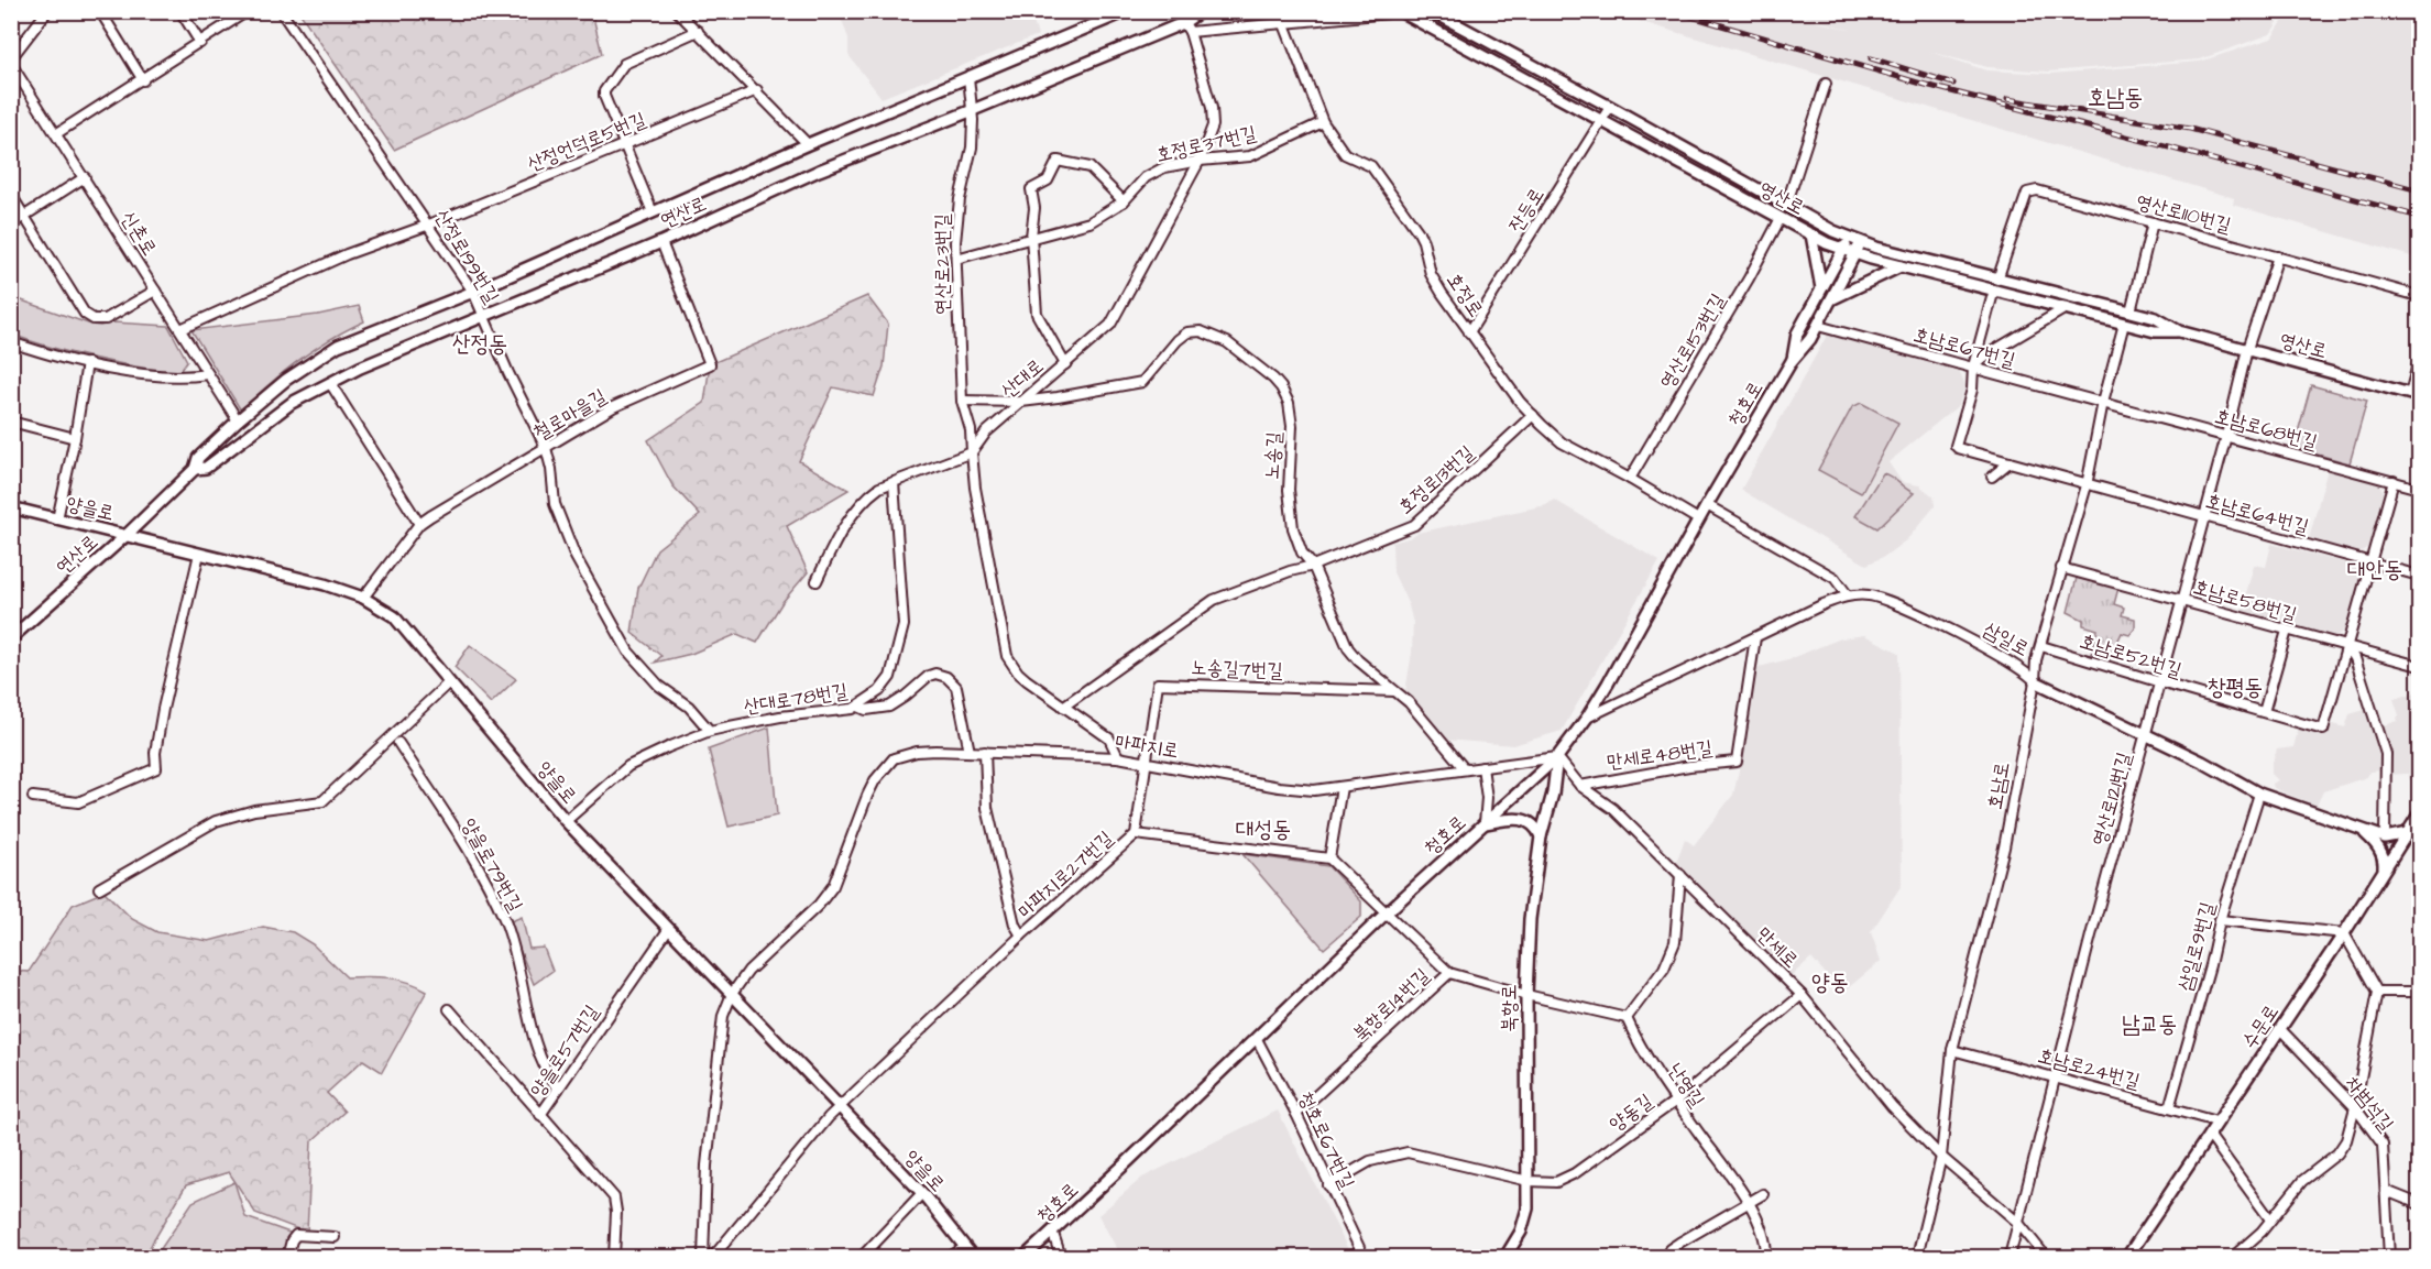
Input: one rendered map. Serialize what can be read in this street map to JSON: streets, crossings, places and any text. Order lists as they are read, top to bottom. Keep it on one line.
{"streets":{"street":["산정언덕로5번길","호정로37번길","영산로","잔등로","연산로","영산로110번길","신촌로","산정로199번길","연산로23번길","호정로","영산로153번길","호남로67번길","산대로","청호로","철로마을길","호남로68번길","노송길","호정로13번길","양을로","호남로64번길","호남로58번길","삼일로","호남로52번길","노송길7번길","산대로78번길","마파지로","만세로48번길","호남로","영산로121번길","양을로79번길","마파지로27번길","삼일로9번길","만세로","북항로14번길","북항로","수문로","양을로57번길","호남로24번길","난영길","차범석길","양동길","청호로67번길"]},"crossings":[["산정언덕로5번길","신촌로"],["산정언덕로5번길","산정로199번길"],["호정로37번길","연산로23번길"],["호정로37번길","호정로"],["호정로37번길","산대로"],["영산로","잔등로"],["영산로","영산로110번길"],["영산로","영산로153번길"],["영산로","청호로"],["영산로","호남로"],["영산로","영산로121번길"],["잔등로","호정로"],["연산로","신촌로"],["연산로","산정로199번길"],["연산로","연산로23번길"],["연산로","산대로"],["연산로","철로마을길"],["연산로","양을로"],["영산로110번길","영산로121번길"],["산정로199번길","철로마을길"],["산정로199번길","산대로78번길"],["연산로23번길","산대로"],["연산로23번길","노송길"],["호정로","영산로153번길"],["호정로","청호로"],["호정로","호정로13번길"],["호남로67번길","청호로"],["호남로67번길","호남로68번길"],["호남로67번길","호남로64번길"],["호남로67번길","호남로"],["산대로","노송길"],["청호로","삼일로"],["청호로","마파지로"],["청호로","만세로"],["청호로","북항로"],["청호로","청호로67번길"],["철로마을길","양을로"],["호남로68번길","호남로"],["호남로68번길","영산로121번길"],["노송길","호정로13번길"],["노송길","노송길7번길"],["노송길","마파지로"],["양을로","산대로78번길"],["양을로","마파지로"],["양을로","마파지로27번길"],["양을로","양을로57번길"],["호남로64번길","호남로"],["호남로64번길","영산로121번길"],["호남로58번길","호남로52번길"],["호남로58번길","호남로"],["호남로58번길","영산로121번길"],["삼일로","만세로48번길"],["삼일로","호남로"],["삼일로","영산로121번길"],["삼일로","삼일로9번길"],["삼일로","수문로"],["호남로52번길","호남로"],["호남로52번길","영산로121번길"],["노송길7번길","마파지로"],["노송길7번길","마파지로27번길"],["마파지로","마파지로27번길"],["마파지로","만세로"],["마파지로","북항로"],["만세로48번길","만세로"],["호남로","만세로"],["호남로","호남로24번길"],["영산로121번길","만세로"],["영산로121번길","호남로24번길"],["양을로79번길","양을로57번길"],["삼일로9번길","호남로24번길"],["만세로","북항로"],["만세로","양동길"],["북항로14번길","북항로"],["북항로14번길","청호로67번길"],["북항로","양동길"],["수문로","호남로24번길"],["수문로","차범석길"],["난영길","양동길"],["양동길","청호로67번길"]],"districts":["호남동","산정동","대안동","창평동","대성동","양동","남교동"]}
